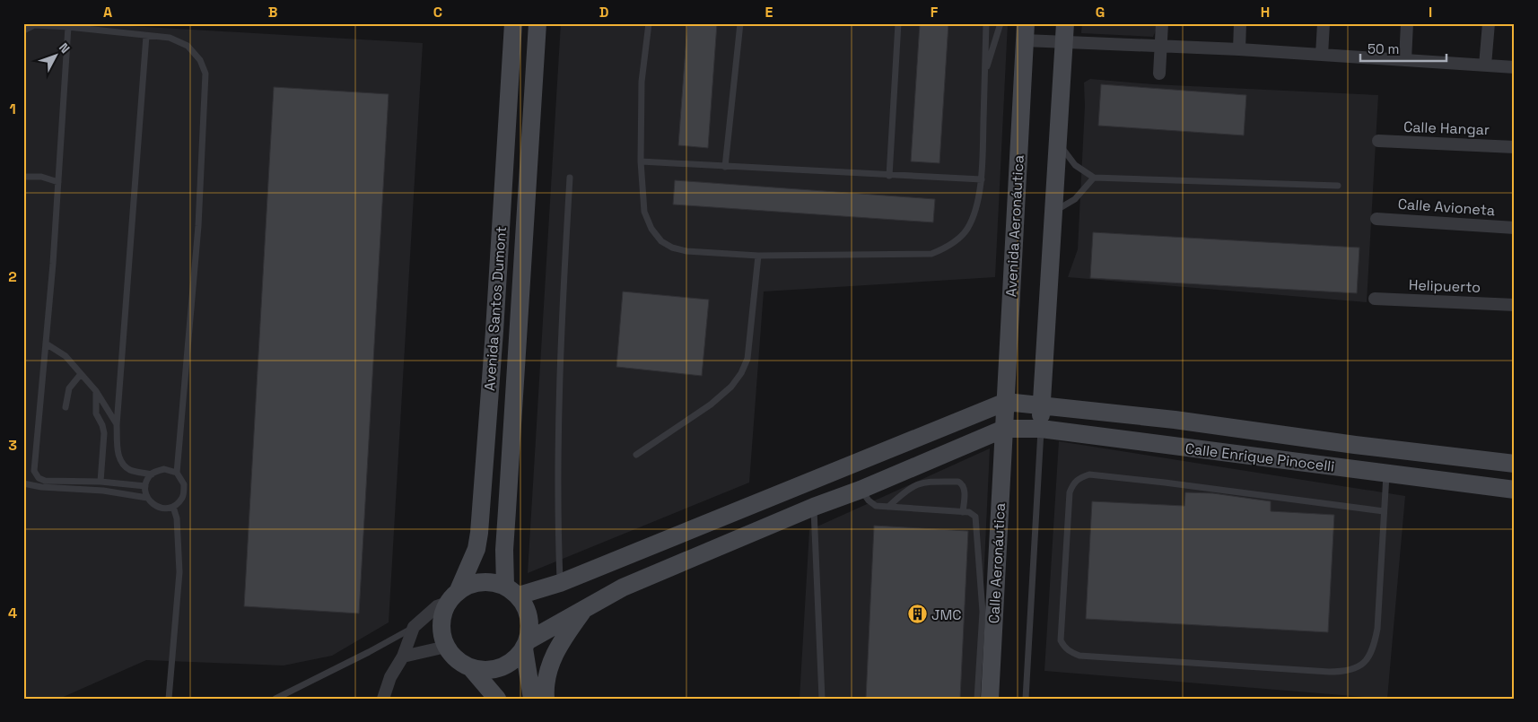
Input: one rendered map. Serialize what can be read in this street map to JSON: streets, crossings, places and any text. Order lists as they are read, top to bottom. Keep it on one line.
{"streets":{"main road":["Avenida Aeronáutica","Avenida Santos Dumont","Calle Enrique Pinocelli","Calle Aeronáutica"],"street":["Calle Hangar","Calle Avioneta","Helipuerto"]},"crossings":[["Avenida Aeronáutica","Calle Enrique Pinocelli"],["Avenida Aeronáutica","Calle Aeronáutica"],["Calle Enrique Pinocelli","Calle Aeronáutica"]],"places":{"building":["JMC"]},"scale_bar":"50 m","north":"top right","grid":{"columns":["A","B","C","D","E","F","G","H","I"],"rows":["1","2","3","4"]}}
